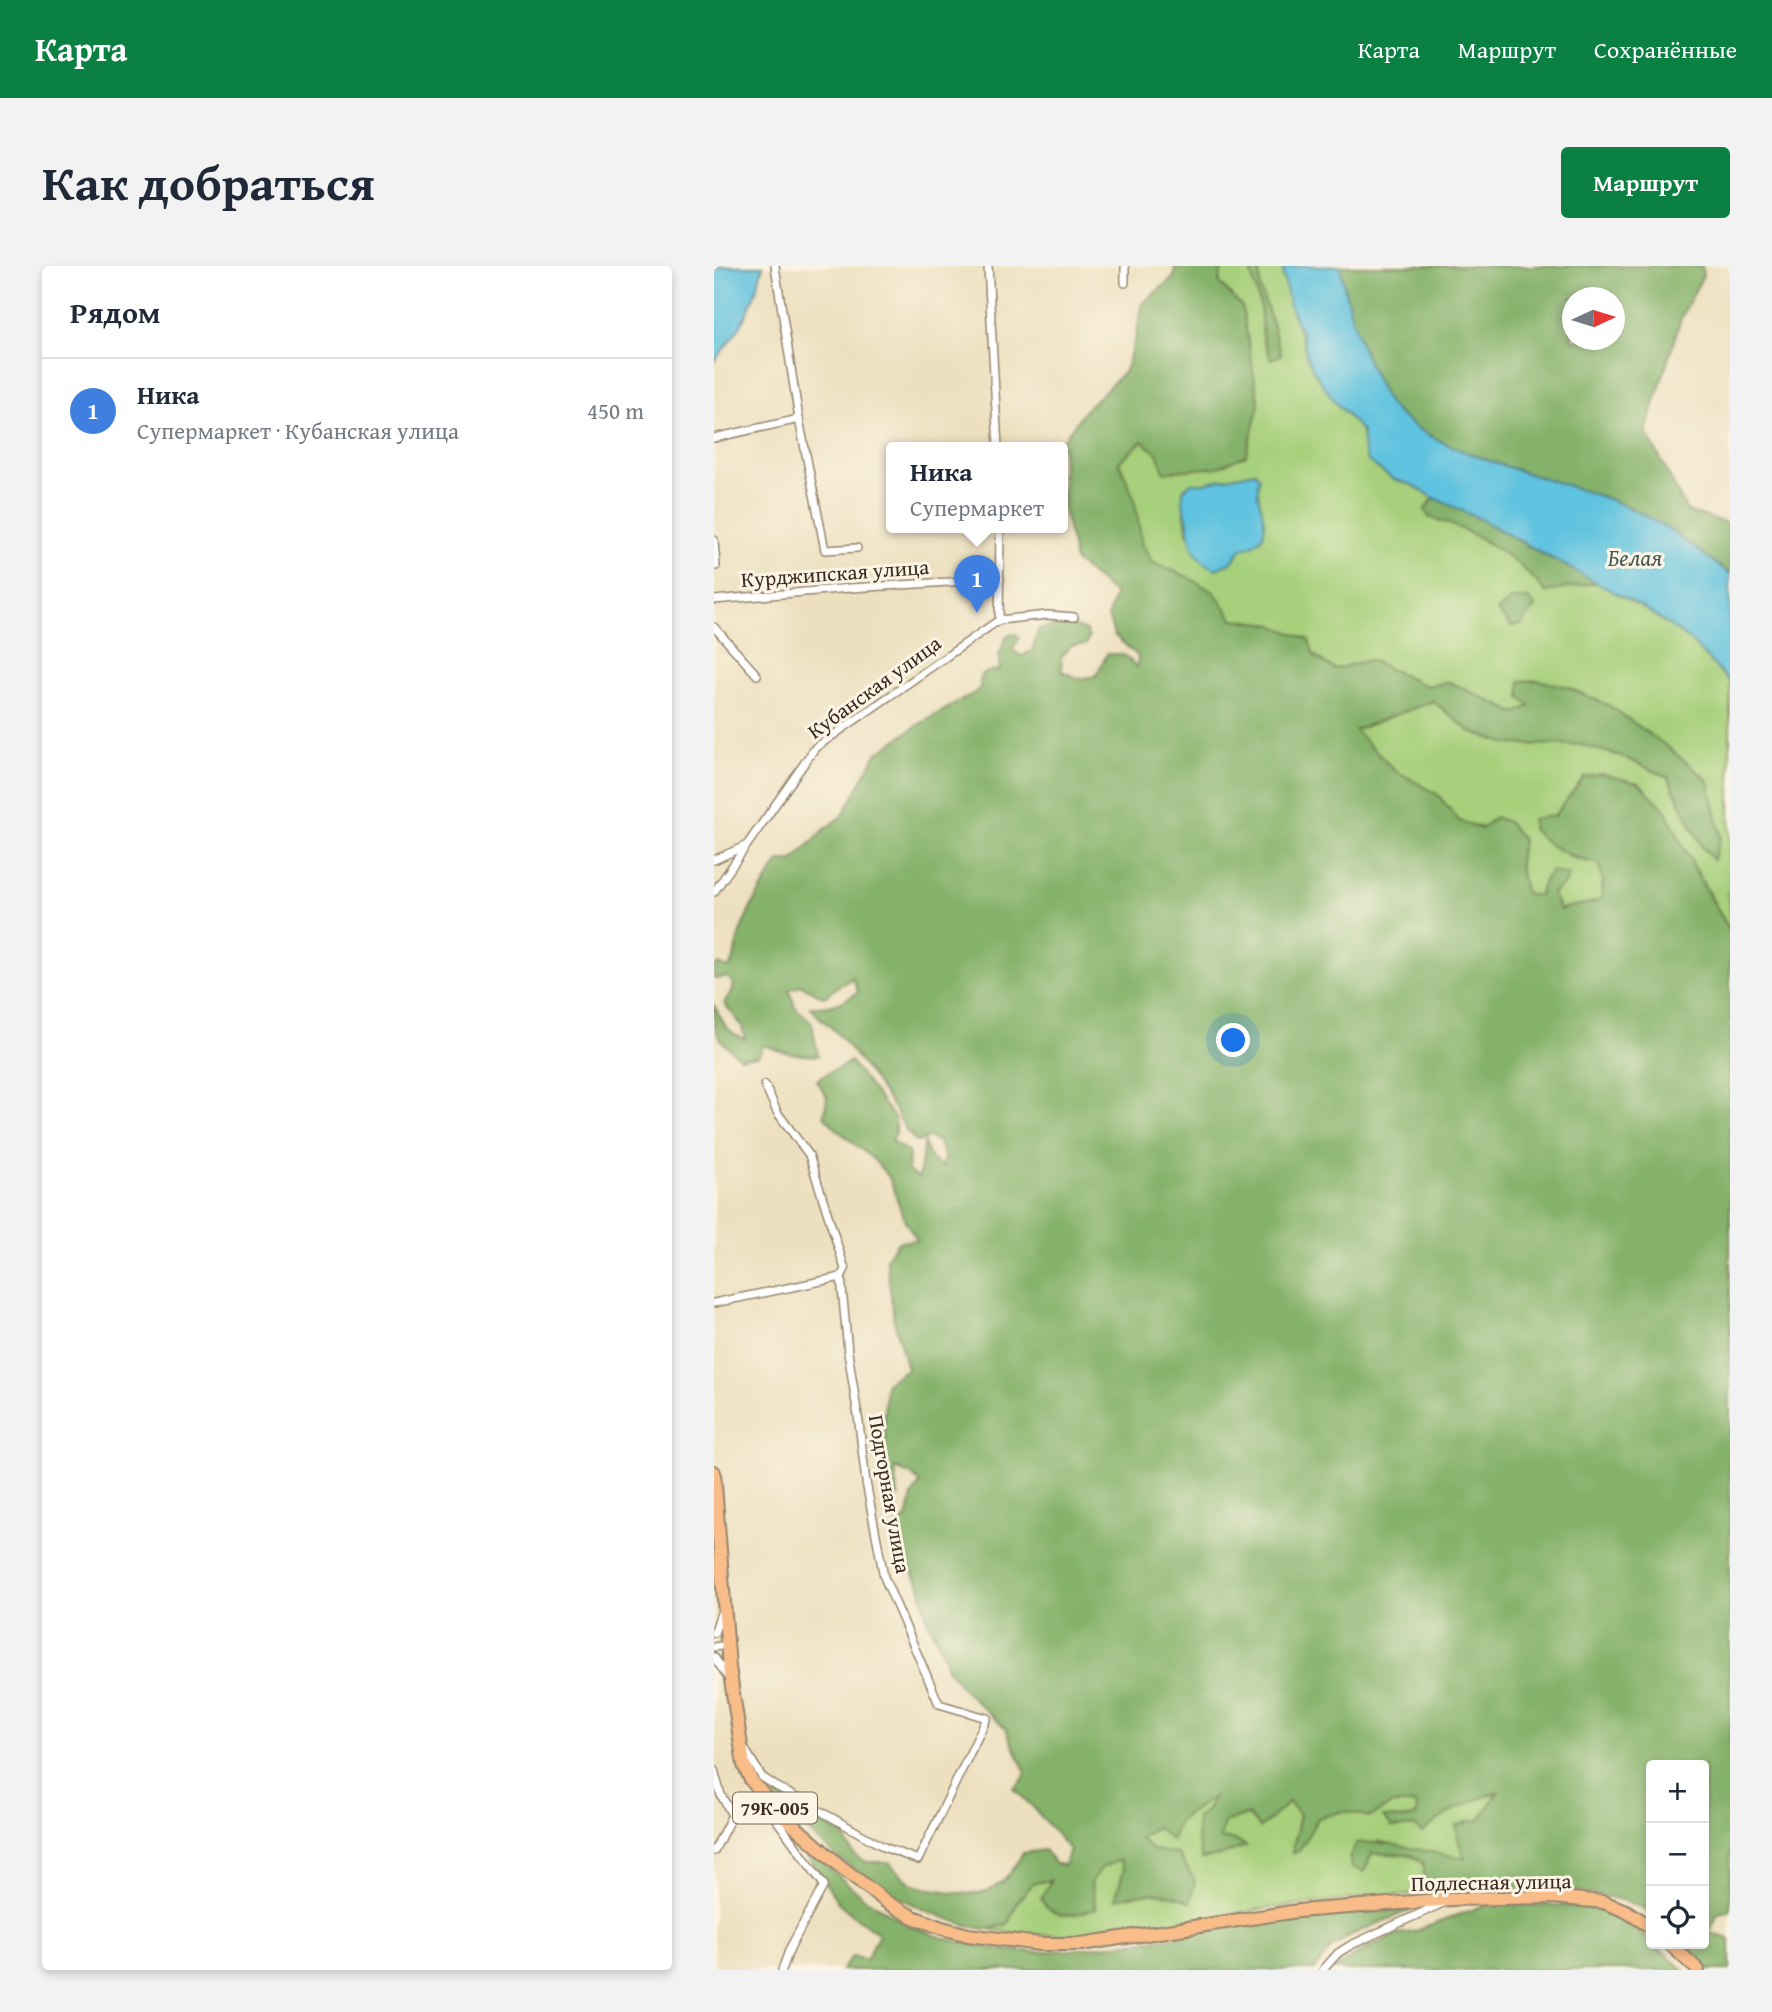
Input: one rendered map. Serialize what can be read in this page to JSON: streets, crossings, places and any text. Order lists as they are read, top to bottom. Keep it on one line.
{"streets":{"main road":["79К-005","Подлесная улица"],"street":["Курджипская улица","Кубанская улица","Подгорная улица"]},"crossings":[["Подгорная улица","79К-005"],["Подгорная улица","Подлесная улица"],["79К-005","Подлесная улица"]],"water":["Белая"],"north":"right","page":{"header":"Карта","nav":["Карта","Маршрут","Сохранённые"],"title":"Как добраться","buttons":"Маршрут","heading":"Рядом","list":[{"mark":"1","name":"Ника","note":"Супермаркет · Кубанская улица","value":"450 m"}],"popup":["Ника","Супермаркет"],"pins":"1","map_buttons":["+","−"]}}
